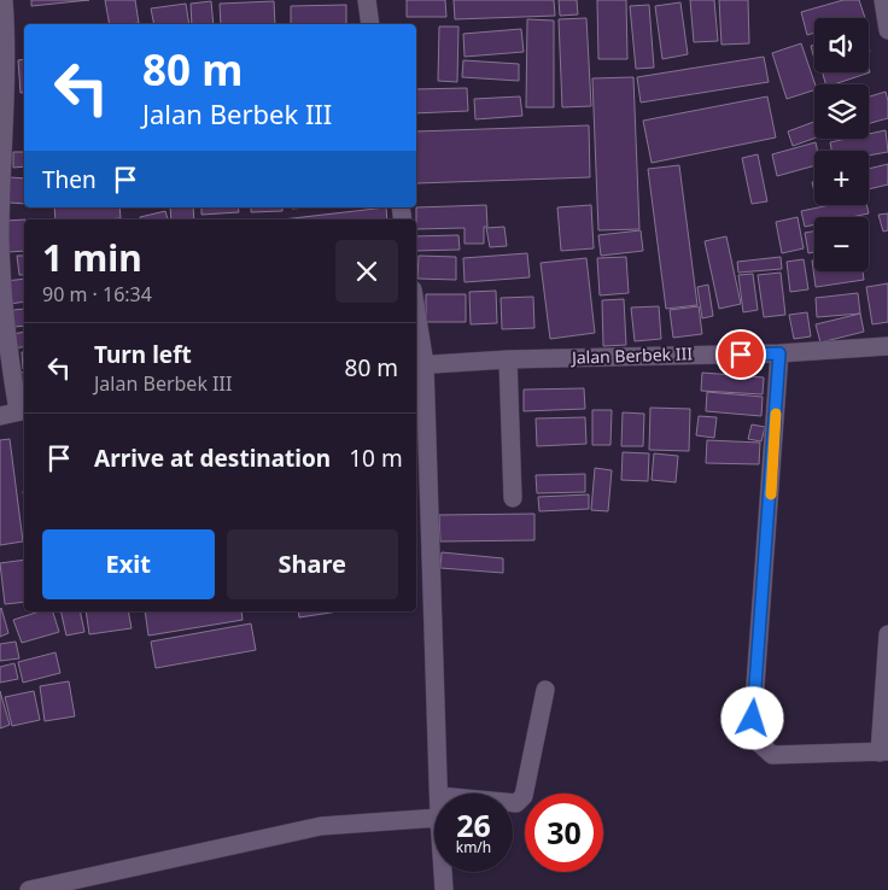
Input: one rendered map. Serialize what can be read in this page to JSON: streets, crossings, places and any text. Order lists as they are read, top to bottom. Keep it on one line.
{"streets":{"street":["Jalan Berbek III"]},"page":{"map_buttons":["+","−"],"turn":["80 m","Jalan Berbek III"],"then":"Then","heading":["1 min","90 m · 16:34"],"list":[{"name":"Turn left","note":"Jalan Berbek III","value":"80 m"},{"name":"Arrive at destination","value":"10 m"}],"buttons":["Exit","Share"],"speed":"26 km/h","limit":"30"}}
